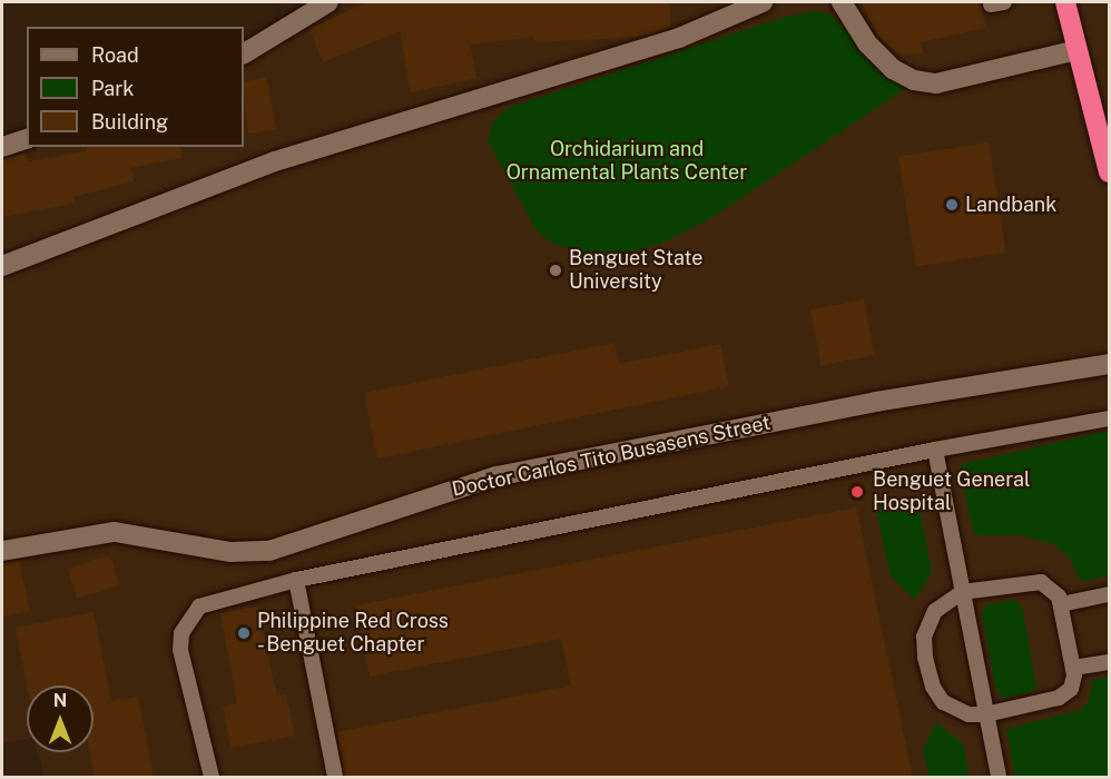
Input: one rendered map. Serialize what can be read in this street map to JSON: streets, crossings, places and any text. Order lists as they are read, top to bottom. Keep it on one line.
{"streets":{"street":["Doctor Carlos Tito Busasens Street"]},"parks":["Orchidarium and Ornamental Plants Center"],"places":["Landbank","Benguet State University","Benguet General Hospital","Philippine Red Cross - Benguet Chapter"],"legend":["Road","Park","Building"],"north":"top"}
